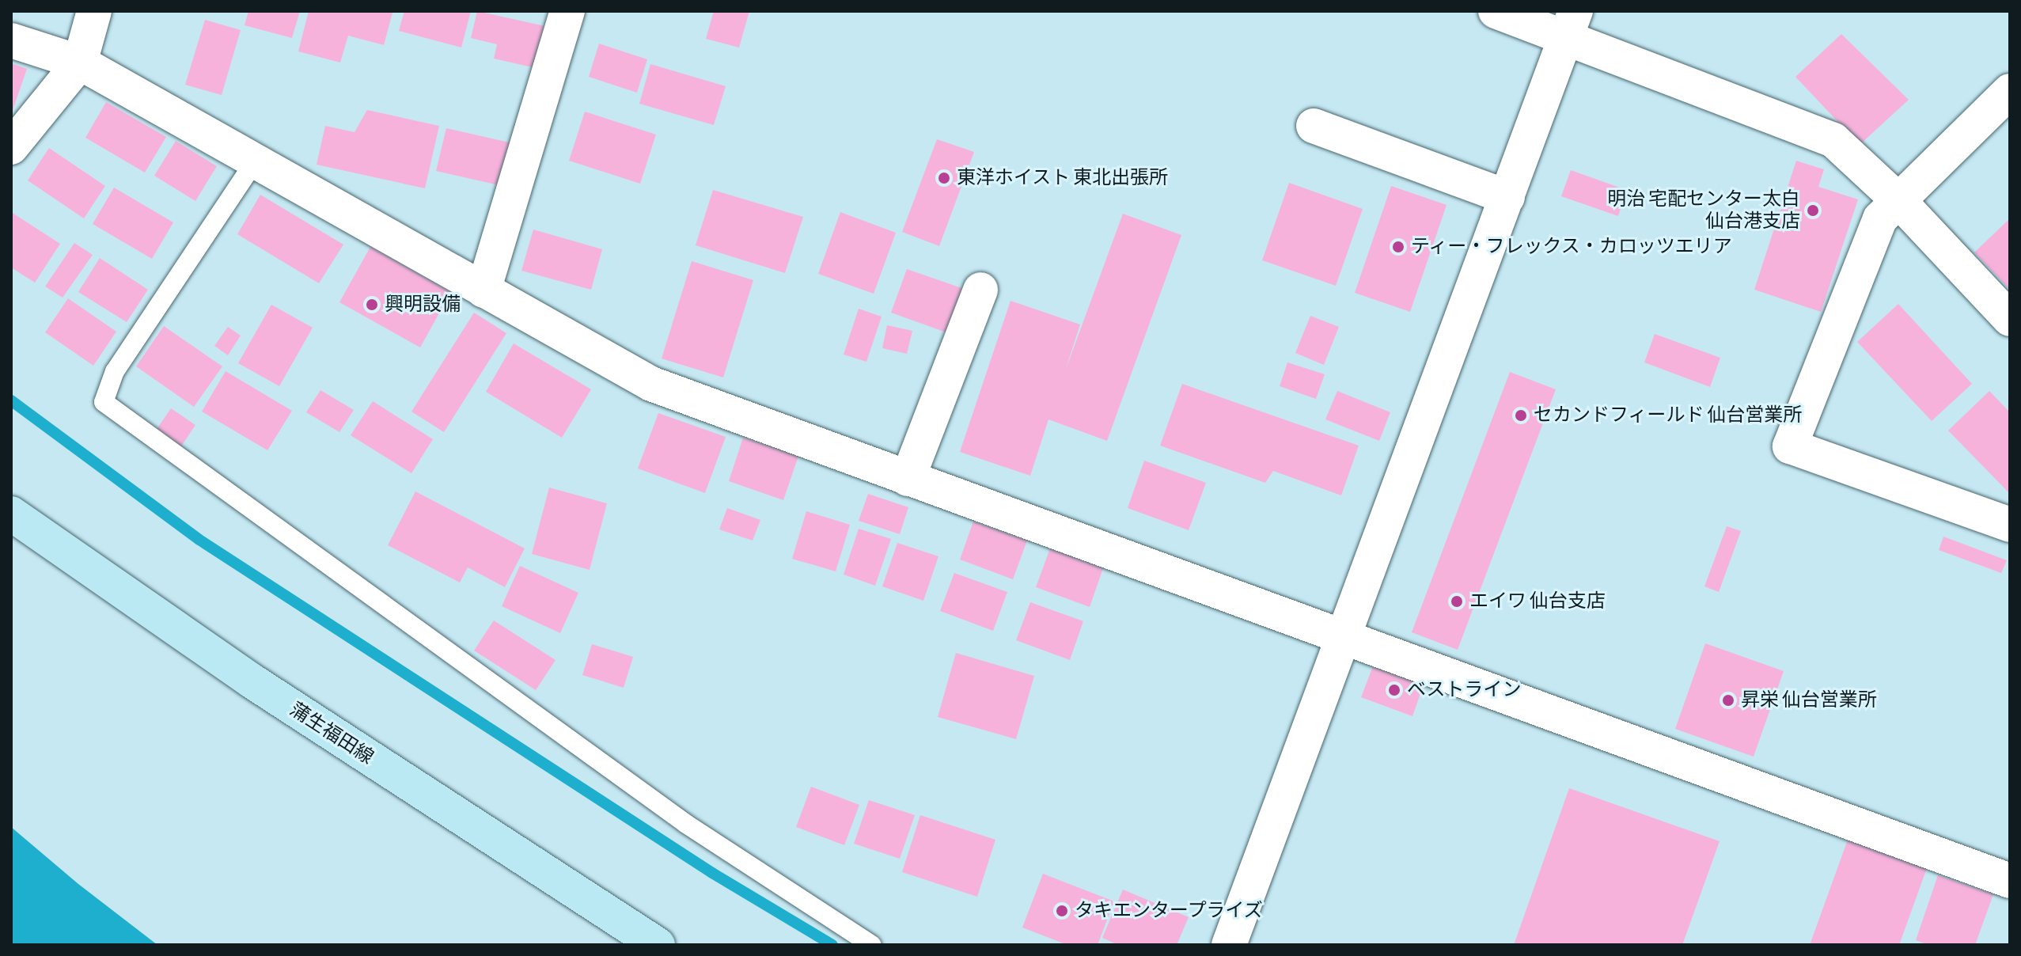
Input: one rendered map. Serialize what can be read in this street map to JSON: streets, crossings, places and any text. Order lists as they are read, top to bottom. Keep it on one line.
{"streets":{"main road":["蒲生福田線"]},"places":["東洋ホイスト 東北出張所","明治 宅配センター太白 仙台港支店","ティー・フレックス・カロッツエリア","興明設備","セカンドフィールド 仙台営業所","エイワ 仙台支店","ベストライン","昇栄 仙台営業所","タキエンタープライズ"]}
